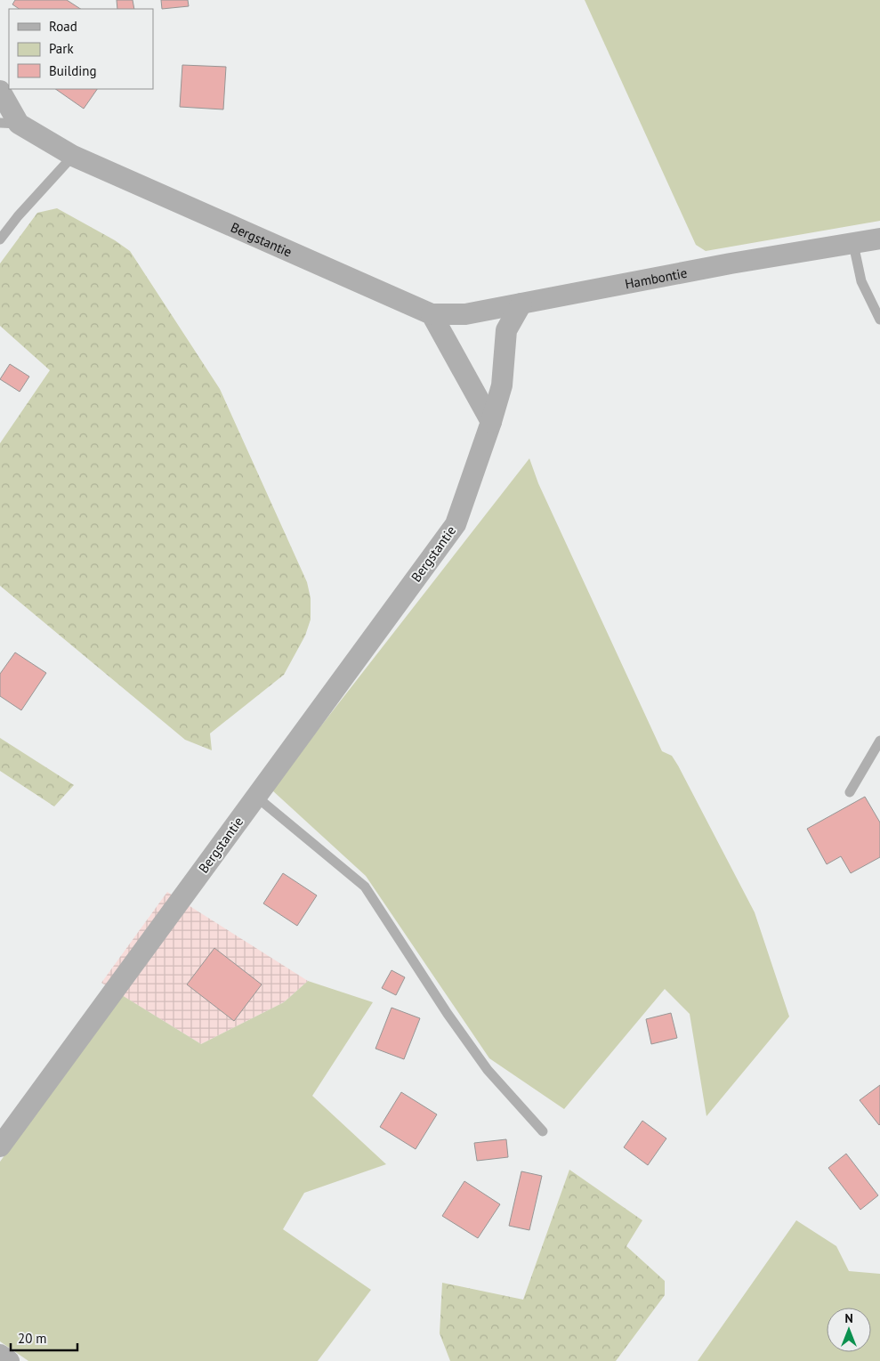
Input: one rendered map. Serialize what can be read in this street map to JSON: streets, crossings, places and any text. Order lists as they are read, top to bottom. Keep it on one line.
{"streets":{"street":["Bergstantie","Hambontie"]},"crossings":[["Bergstantie","Hambontie"]],"legend":["Road","Park","Building"],"scale_bar":"20 m","north":"top"}
